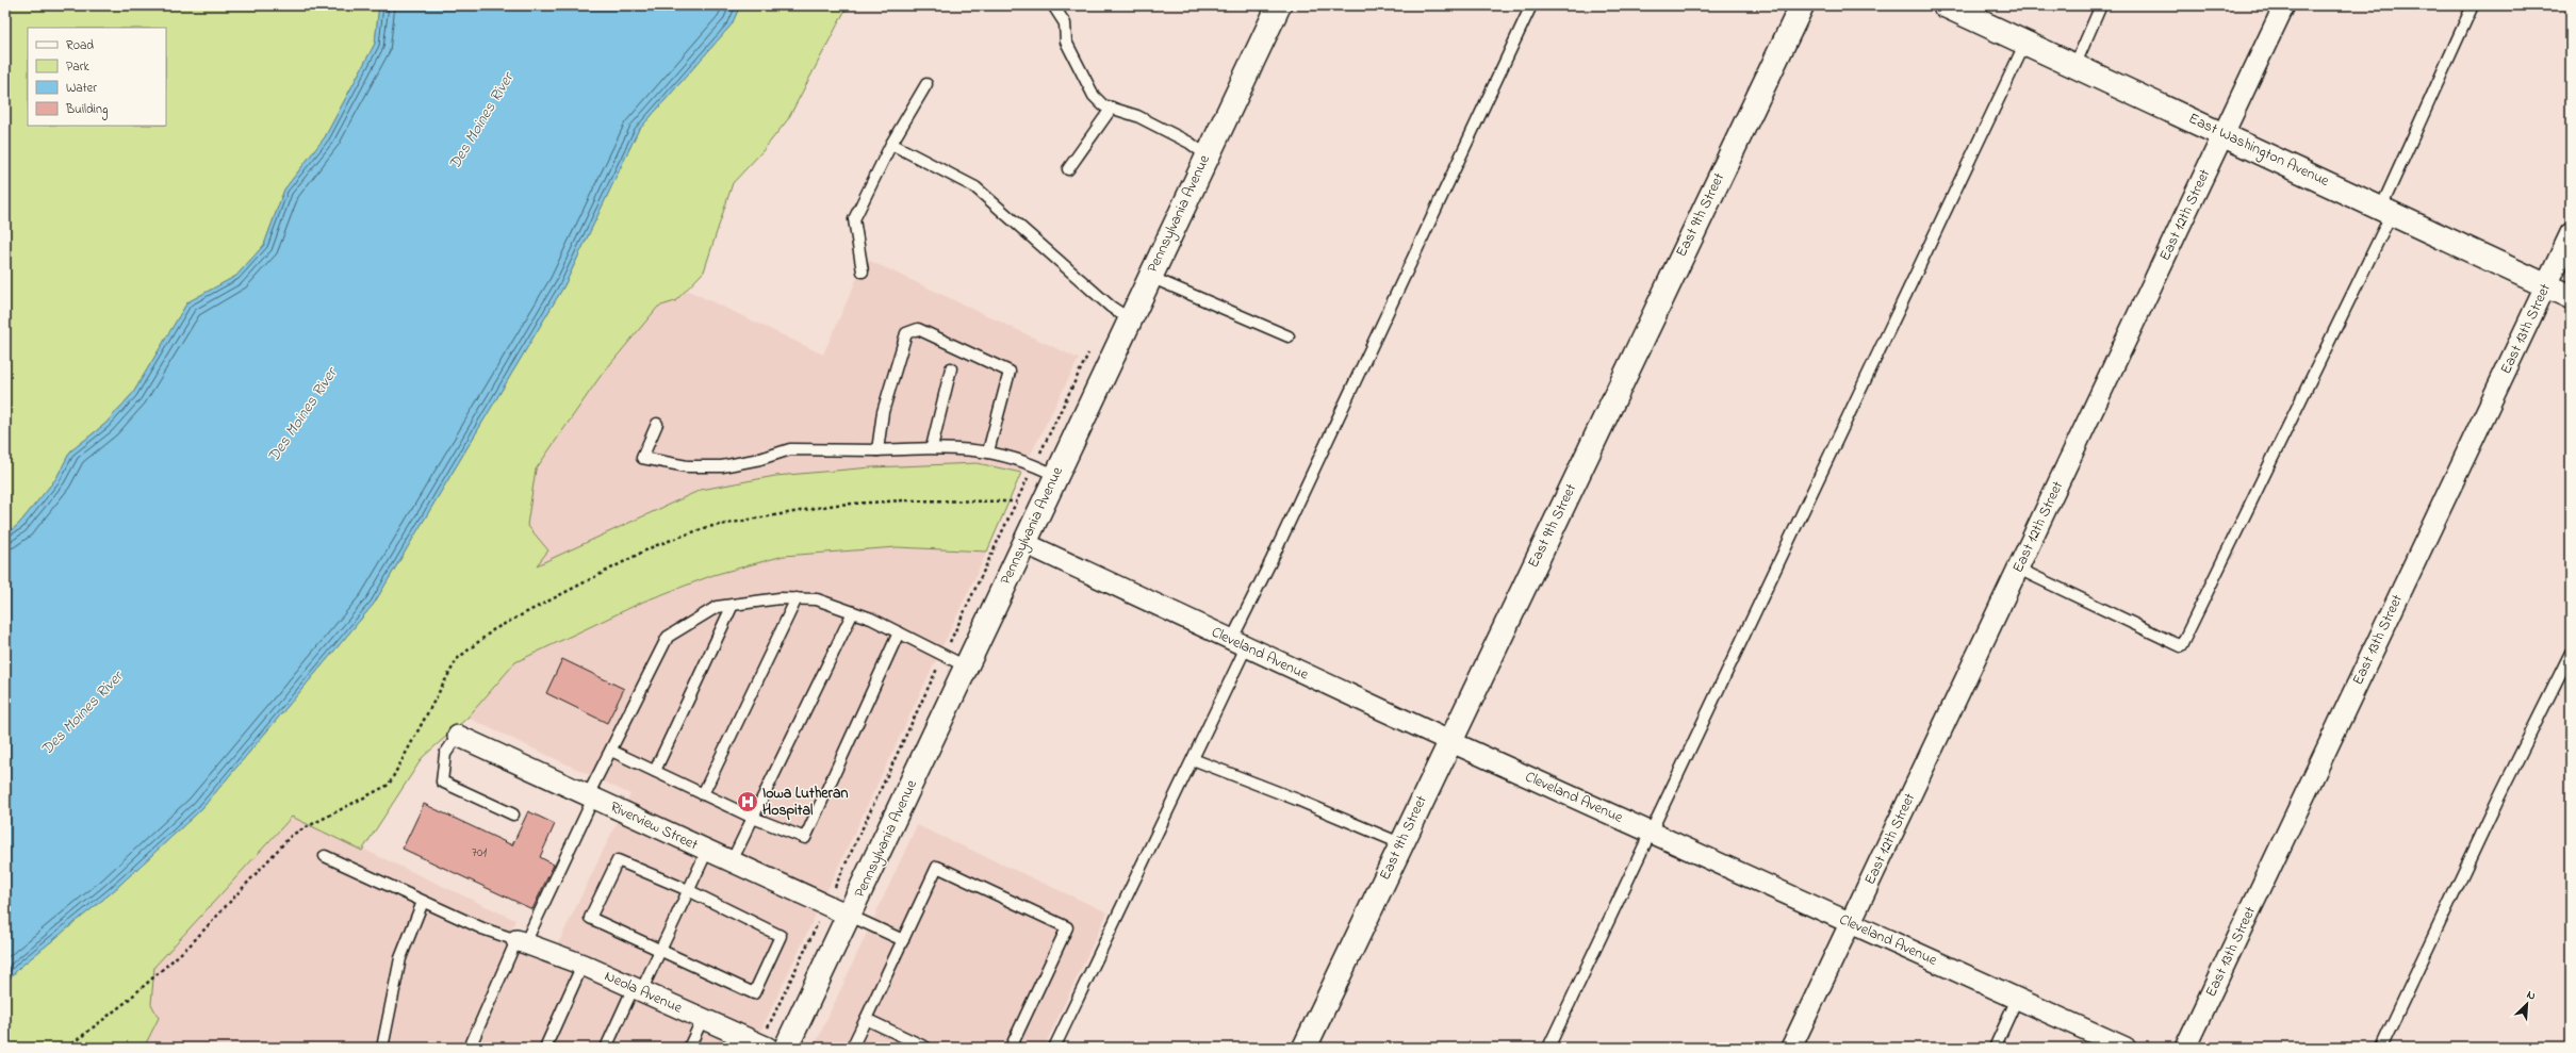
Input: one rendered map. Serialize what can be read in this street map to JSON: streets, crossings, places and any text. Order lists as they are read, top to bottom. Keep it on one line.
{"streets":{"street":["East Washington Avenue","Pennsylvania Avenue","East 9th Street","East 12th Street","East 13th Street","Cleveland Avenue","Riverview Street","Neola Avenue"]},"crossings":[["East Washington Avenue","East 12th Street"],["East Washington Avenue","East 13th Street"],["Pennsylvania Avenue","Cleveland Avenue"],["Pennsylvania Avenue","Riverview Street"],["East 9th Street","Cleveland Avenue"],["East 12th Street","Cleveland Avenue"]],"water":["Des Moines River"],"places":{"hospital":["Iowa Lutheran Hospital"]},"house_numbers":["701"],"legend":["Road","Park","Water","Building"],"north":"top right"}
